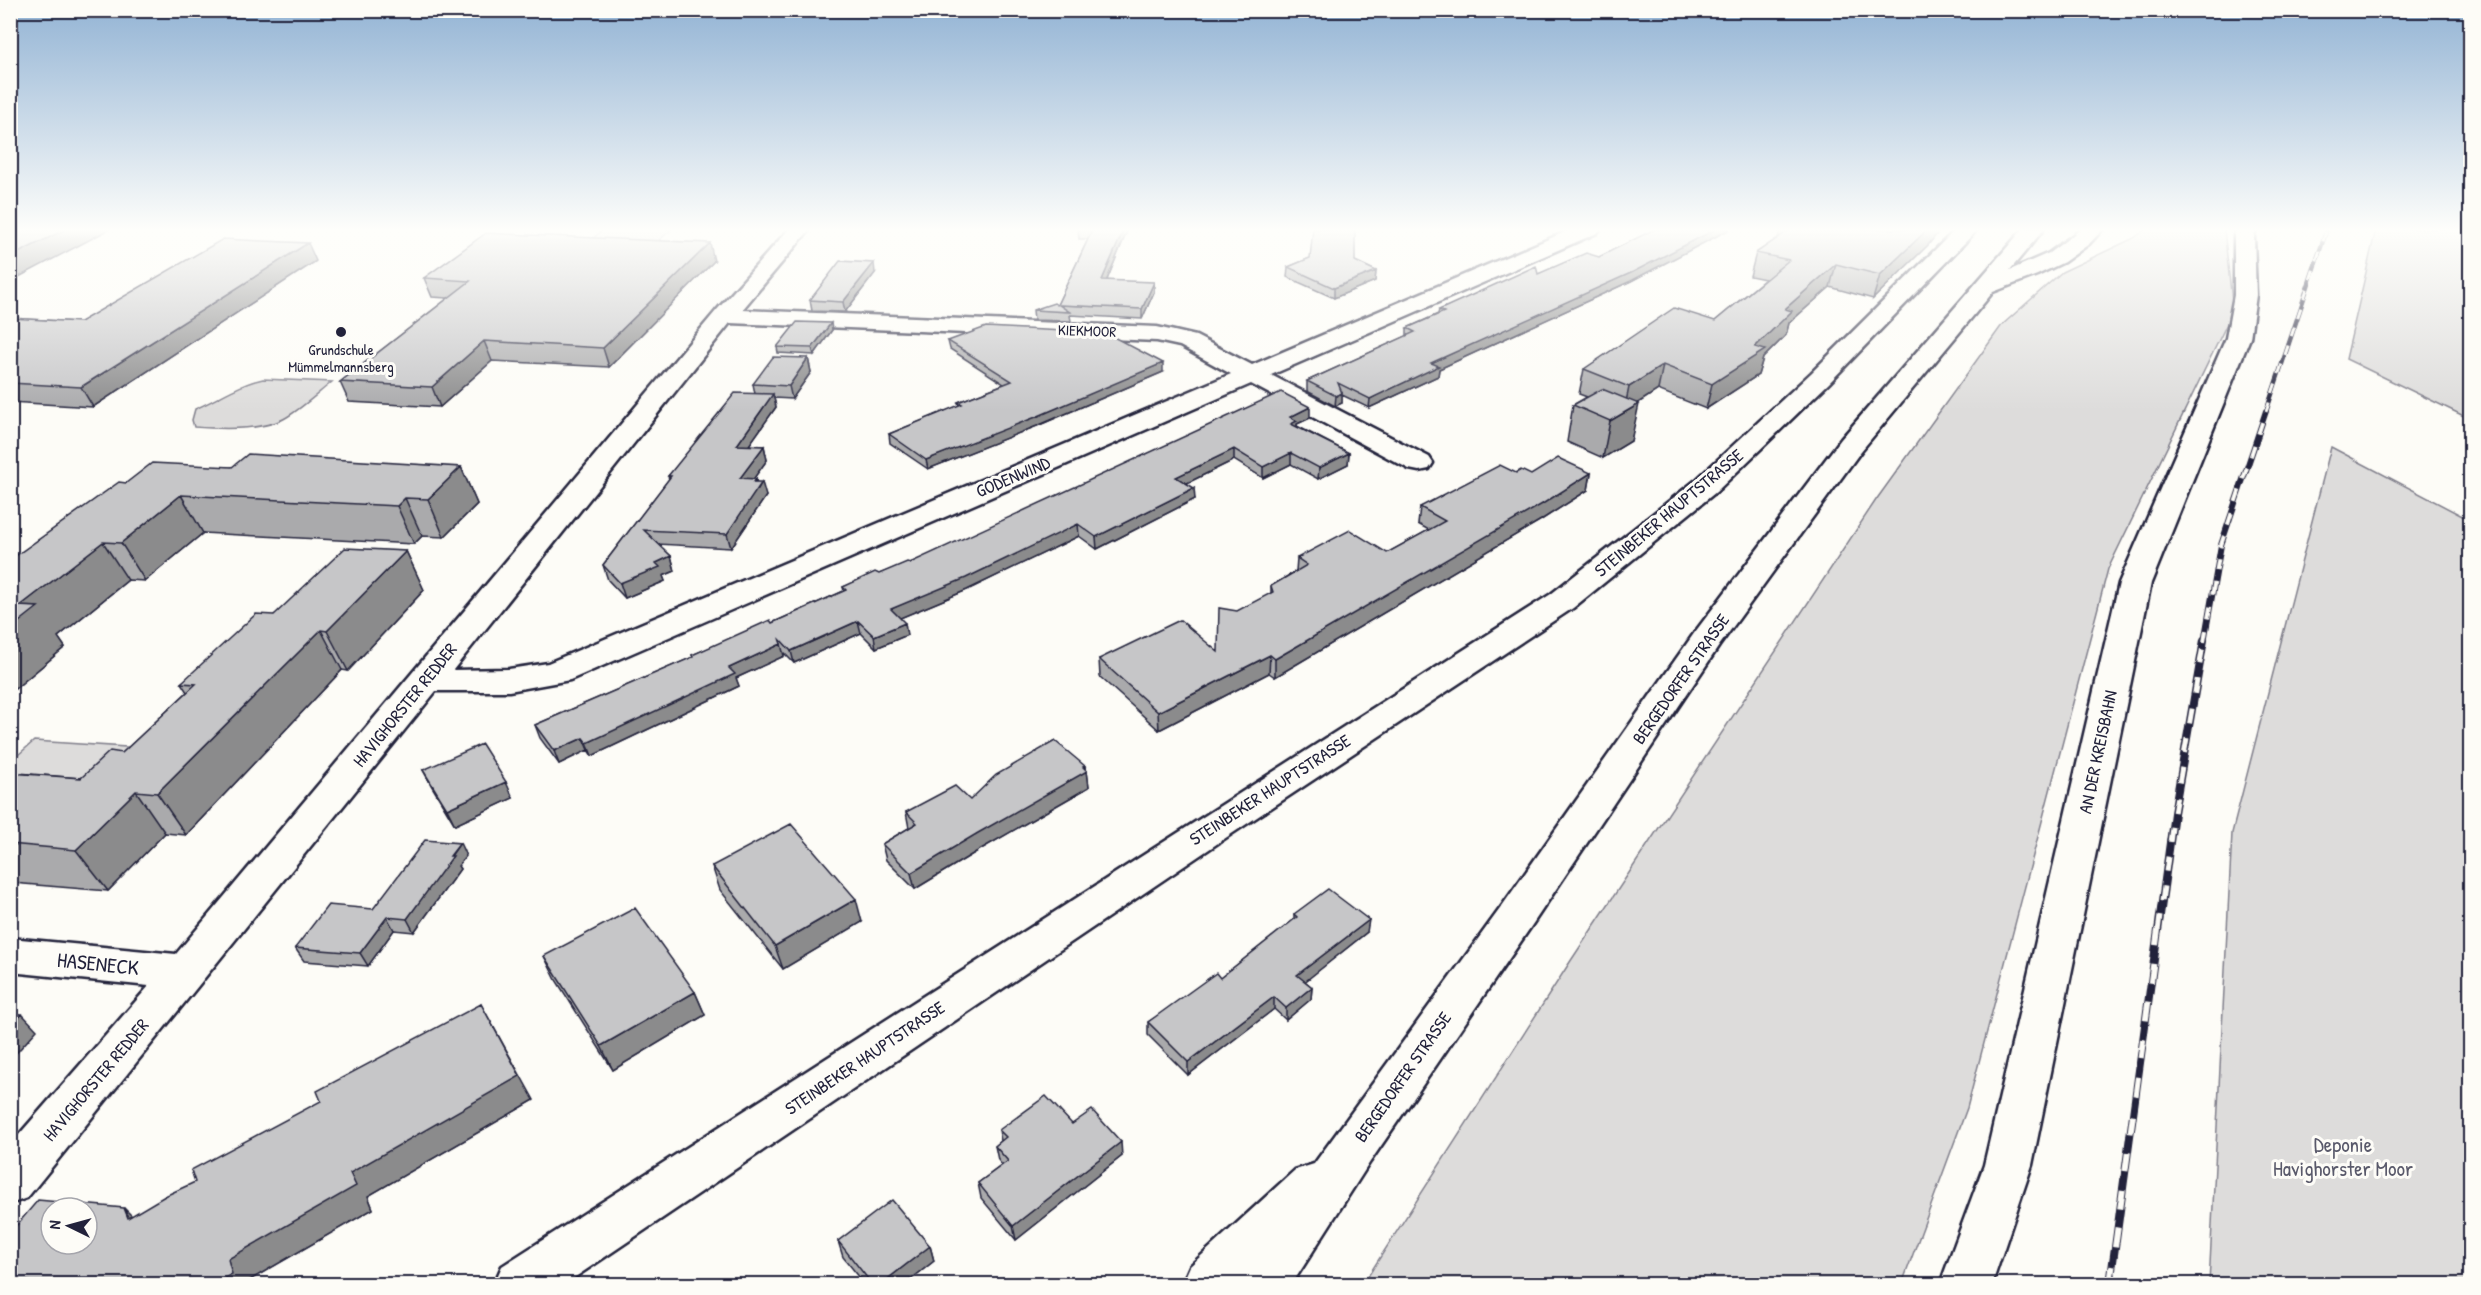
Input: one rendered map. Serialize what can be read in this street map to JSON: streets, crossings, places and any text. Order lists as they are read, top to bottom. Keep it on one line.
{"streets":{"street":["KIEKMOOR","GODENWIND","STEINBEKER HAUPTSTRASSE","BERGEDORFER STRASSE","HAVIGHORSTER REDDER","AN DER KREISBAHN","HASENECK"]},"crossings":[["KIEKMOOR","GODENWIND"],["KIEKMOOR","HAVIGHORSTER REDDER"],["GODENWIND","HAVIGHORSTER REDDER"],["HAVIGHORSTER REDDER","HASENECK"]],"parks":["Deponie Havighorster Moor"],"places":["Grundschule Mümmelmannsberg"],"north":"left"}
